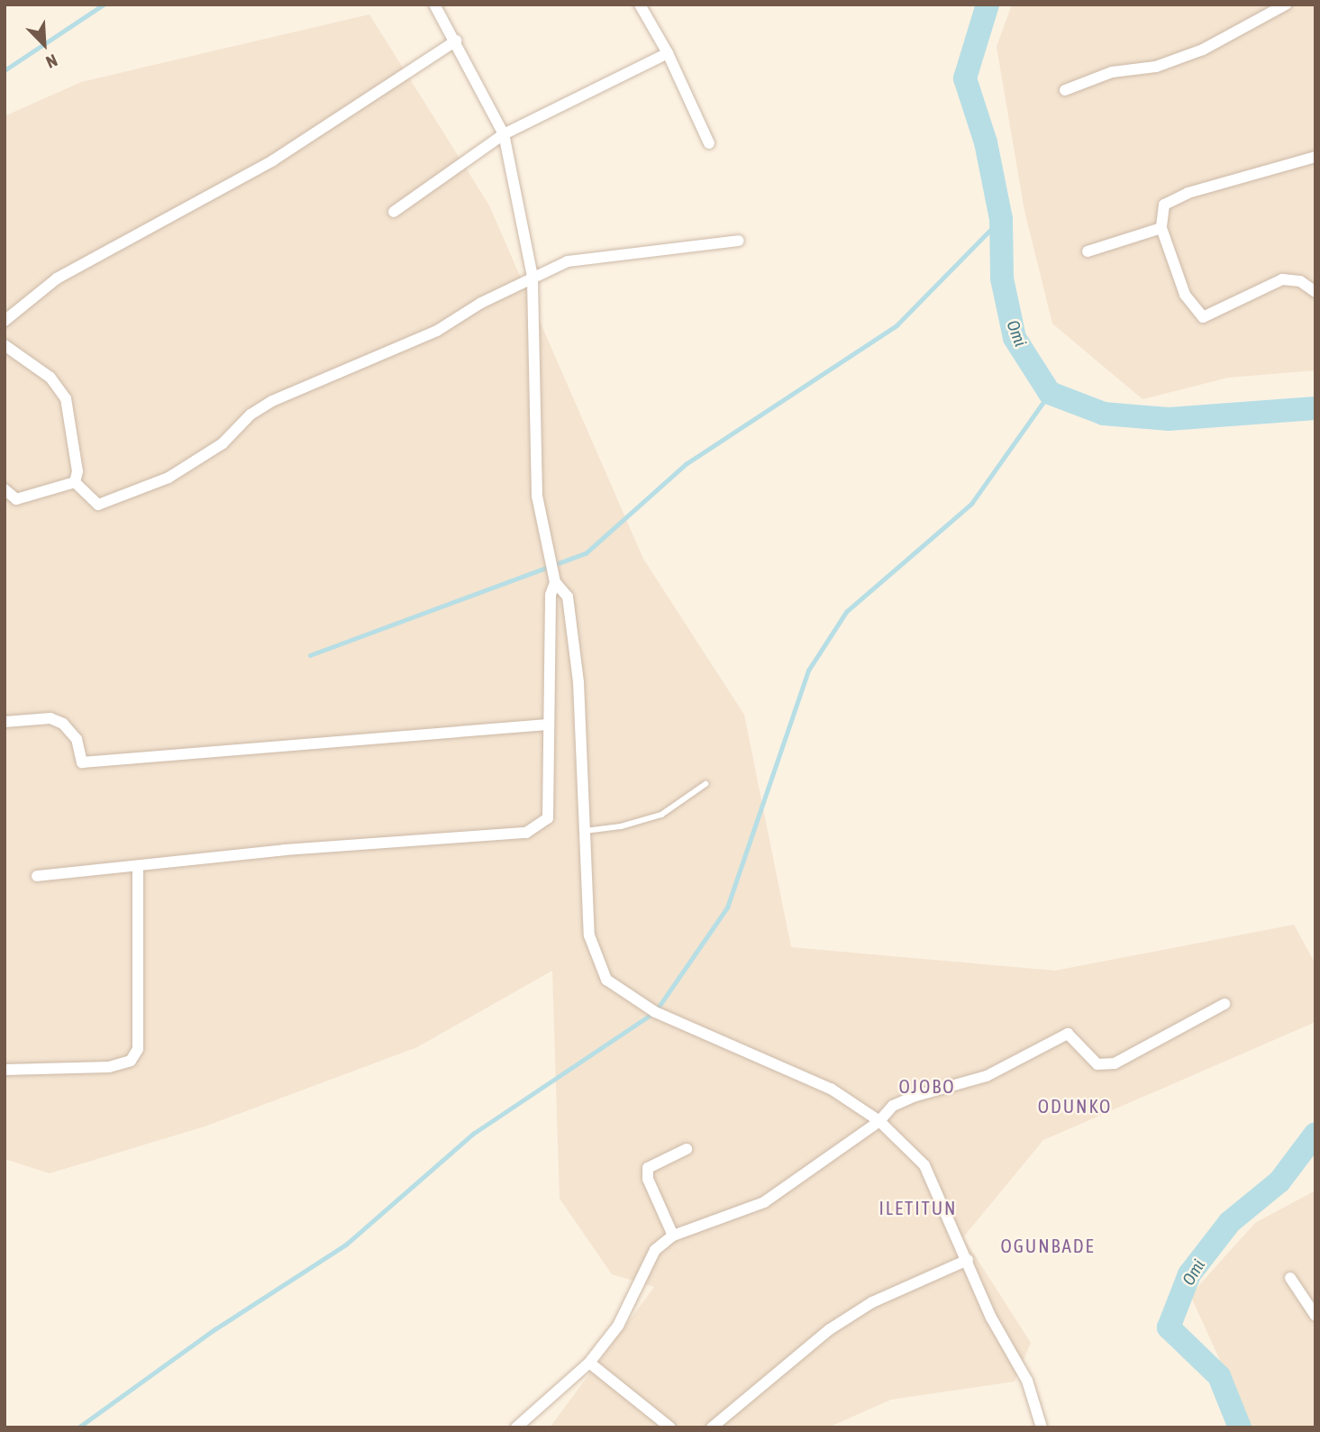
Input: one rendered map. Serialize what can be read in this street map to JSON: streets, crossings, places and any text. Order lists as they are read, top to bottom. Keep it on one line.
{"districts":["OJOBO","ODUNKO","ILETITUN","OGUNBADE"],"water":["Omi"],"north":"bottom right"}
